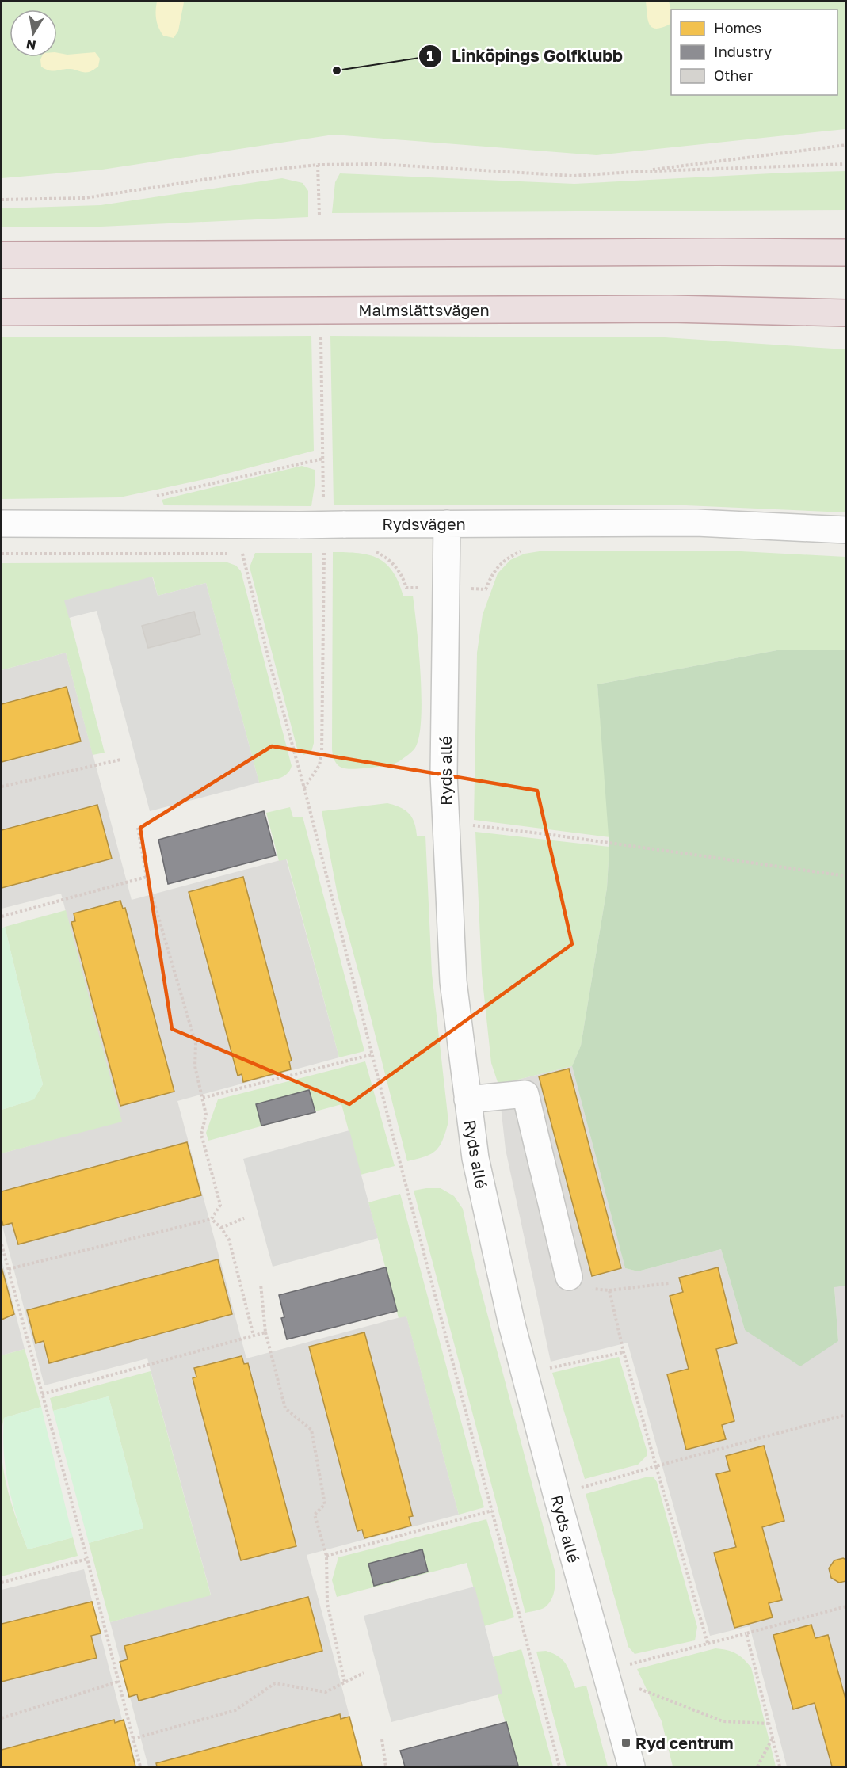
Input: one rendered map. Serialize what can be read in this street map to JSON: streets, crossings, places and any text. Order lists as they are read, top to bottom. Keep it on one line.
{"streets":{"highway":["Malmslättsvägen"],"street":["Rydsvägen","Ryds allé"]},"crossings":[["Rydsvägen","Ryds allé"]],"places":{"other":["Linköpings Golfklubb"],"transit":["Ryd centrum"]},"legend":["Homes","Industry","Other"],"north":"bottom"}
